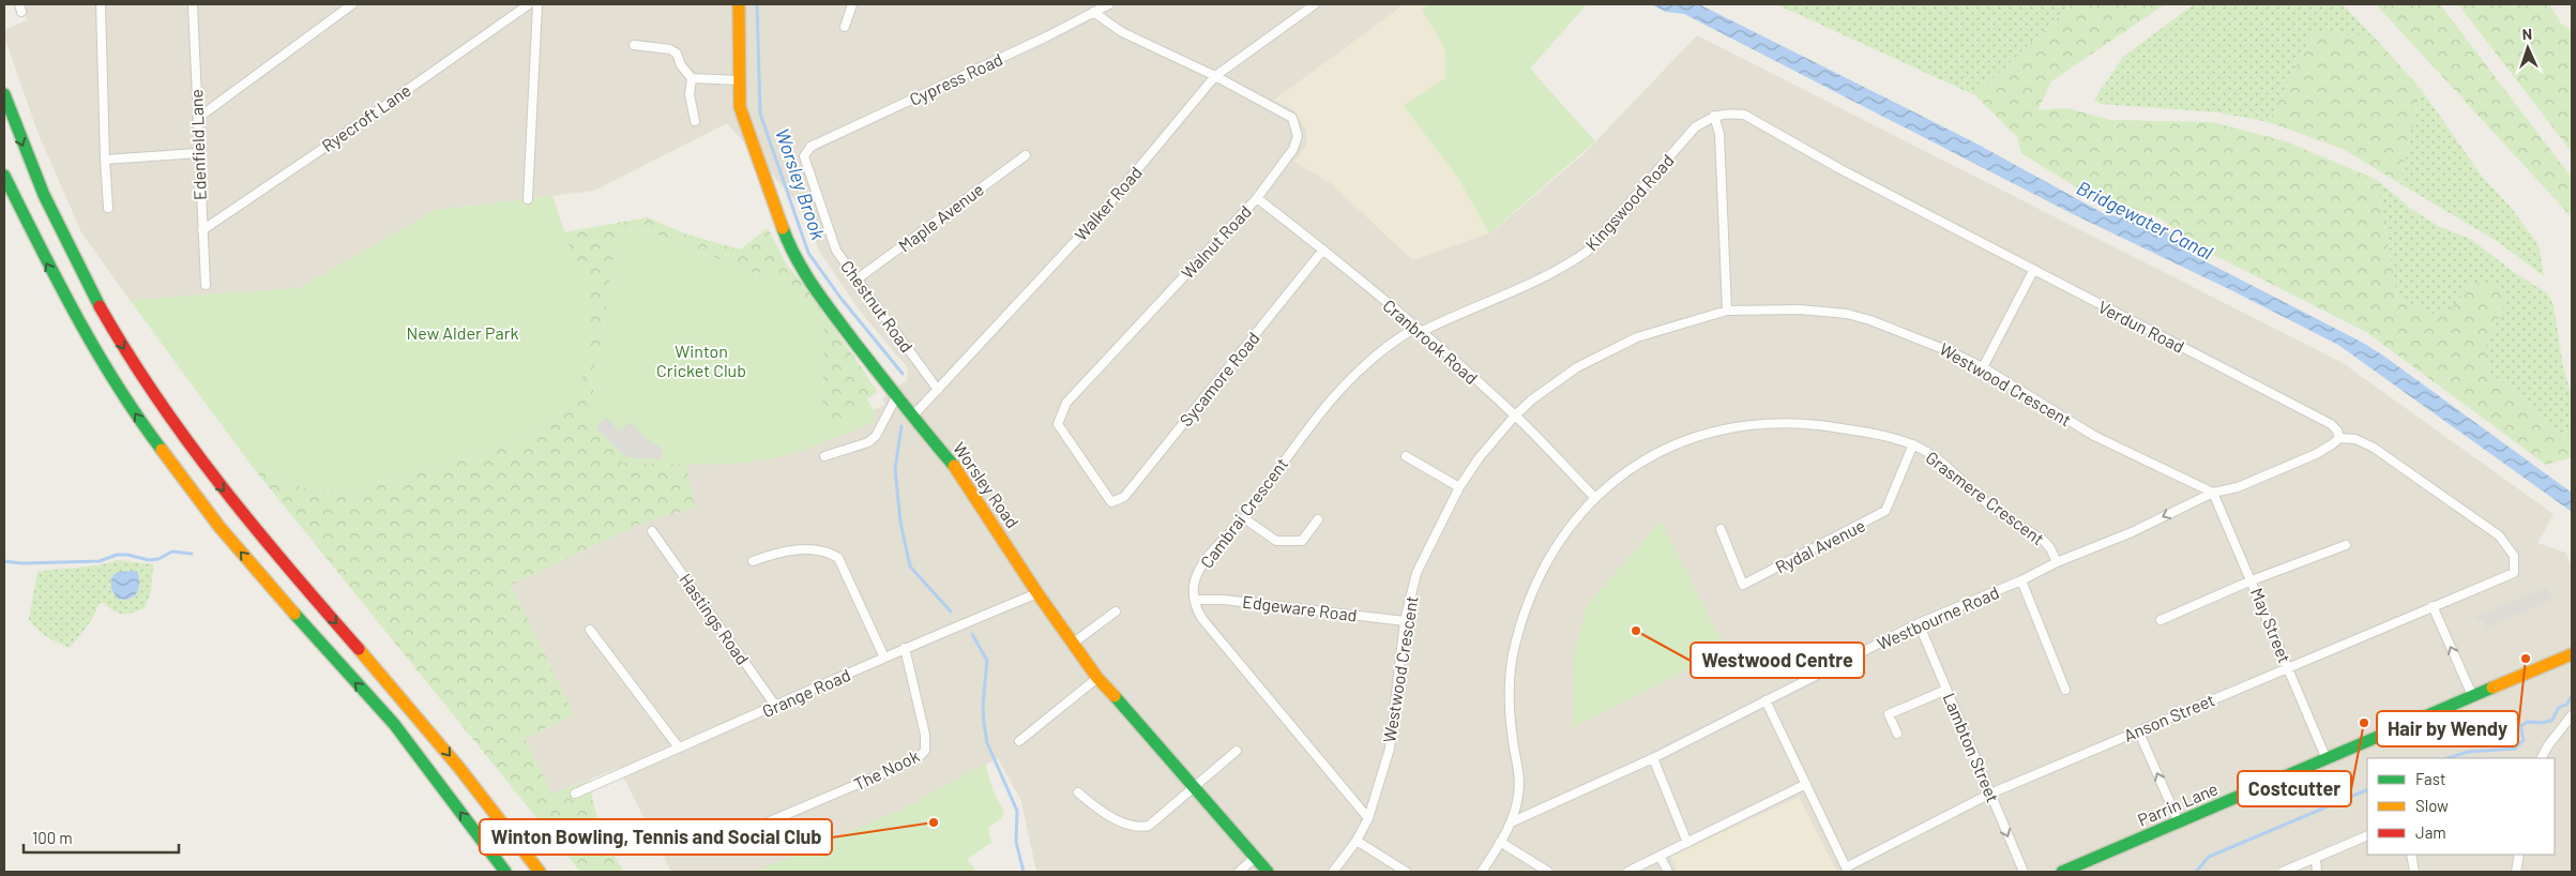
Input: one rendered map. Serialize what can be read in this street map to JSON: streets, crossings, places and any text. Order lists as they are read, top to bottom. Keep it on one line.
{"streets":{"main road":["Worsley Road","Parrin Lane"],"street":["Cypress Road","Ryecroft Lane","Edenfield Lane","Kingswood Road","Walker Road","Maple Avenue","Walnut Road","Chestnut Road","Verdun Road","Cranbrook Road","Sycamore Road","Westwood Crescent","Grasmere Crescent","Cambrai Crescent","Rydal Avenue","Edgeware Road","Westbourne Road","Hastings Road","May Street","Grange Road","Anson Street","Lambton Street","The Nook"]},"crossings":[["Cypress Road","Walnut Road"],["Cypress Road","Chestnut Road"],["Ryecroft Lane","Edenfield Lane"],["Kingswood Road","Verdun Road"],["Kingswood Road","Cranbrook Road"],["Kingswood Road","Cambrai Crescent"],["Walker Road","Walnut Road"],["Walker Road","Chestnut Road"],["Walker Road","Worsley Road"],["Maple Avenue","Chestnut Road"],["Walnut Road","Cranbrook Road"],["Walnut Road","Sycamore Road"],["Verdun Road","Westbourne Road"],["Verdun Road","Anson Street"],["Cranbrook Road","Sycamore Road"],["Cranbrook Road","Westwood Crescent"],["Cranbrook Road","Grasmere Crescent"],["Cranbrook Road","Cambrai Crescent"],["Westwood Crescent","Edgeware Road"],["Westwood Crescent","Westbourne Road"],["Westwood Crescent","May Street"],["Worsley Road","Grange Road"],["Grasmere Crescent","Rydal Avenue"],["Grasmere Crescent","Westbourne Road"],["Cambrai Crescent","Edgeware Road"],["Westbourne Road","May Street"],["Westbourne Road","Lambton Street"],["Hastings Road","Grange Road"],["May Street","Anson Street"],["May Street","Parrin Lane"],["Grange Road","The Nook"],["Anson Street","Lambton Street"]],"water":["Worsley Brook","Bridgewater Canal"],"parks":["New Alder Park","Winton Cricket Club"],"places":["Westwood Centre","Hair by Wendy","Costcutter","Winton Bowling, Tennis and Social Club"],"legend":["Fast","Slow","Jam"],"scale_bar":"100 m","north":"top"}
